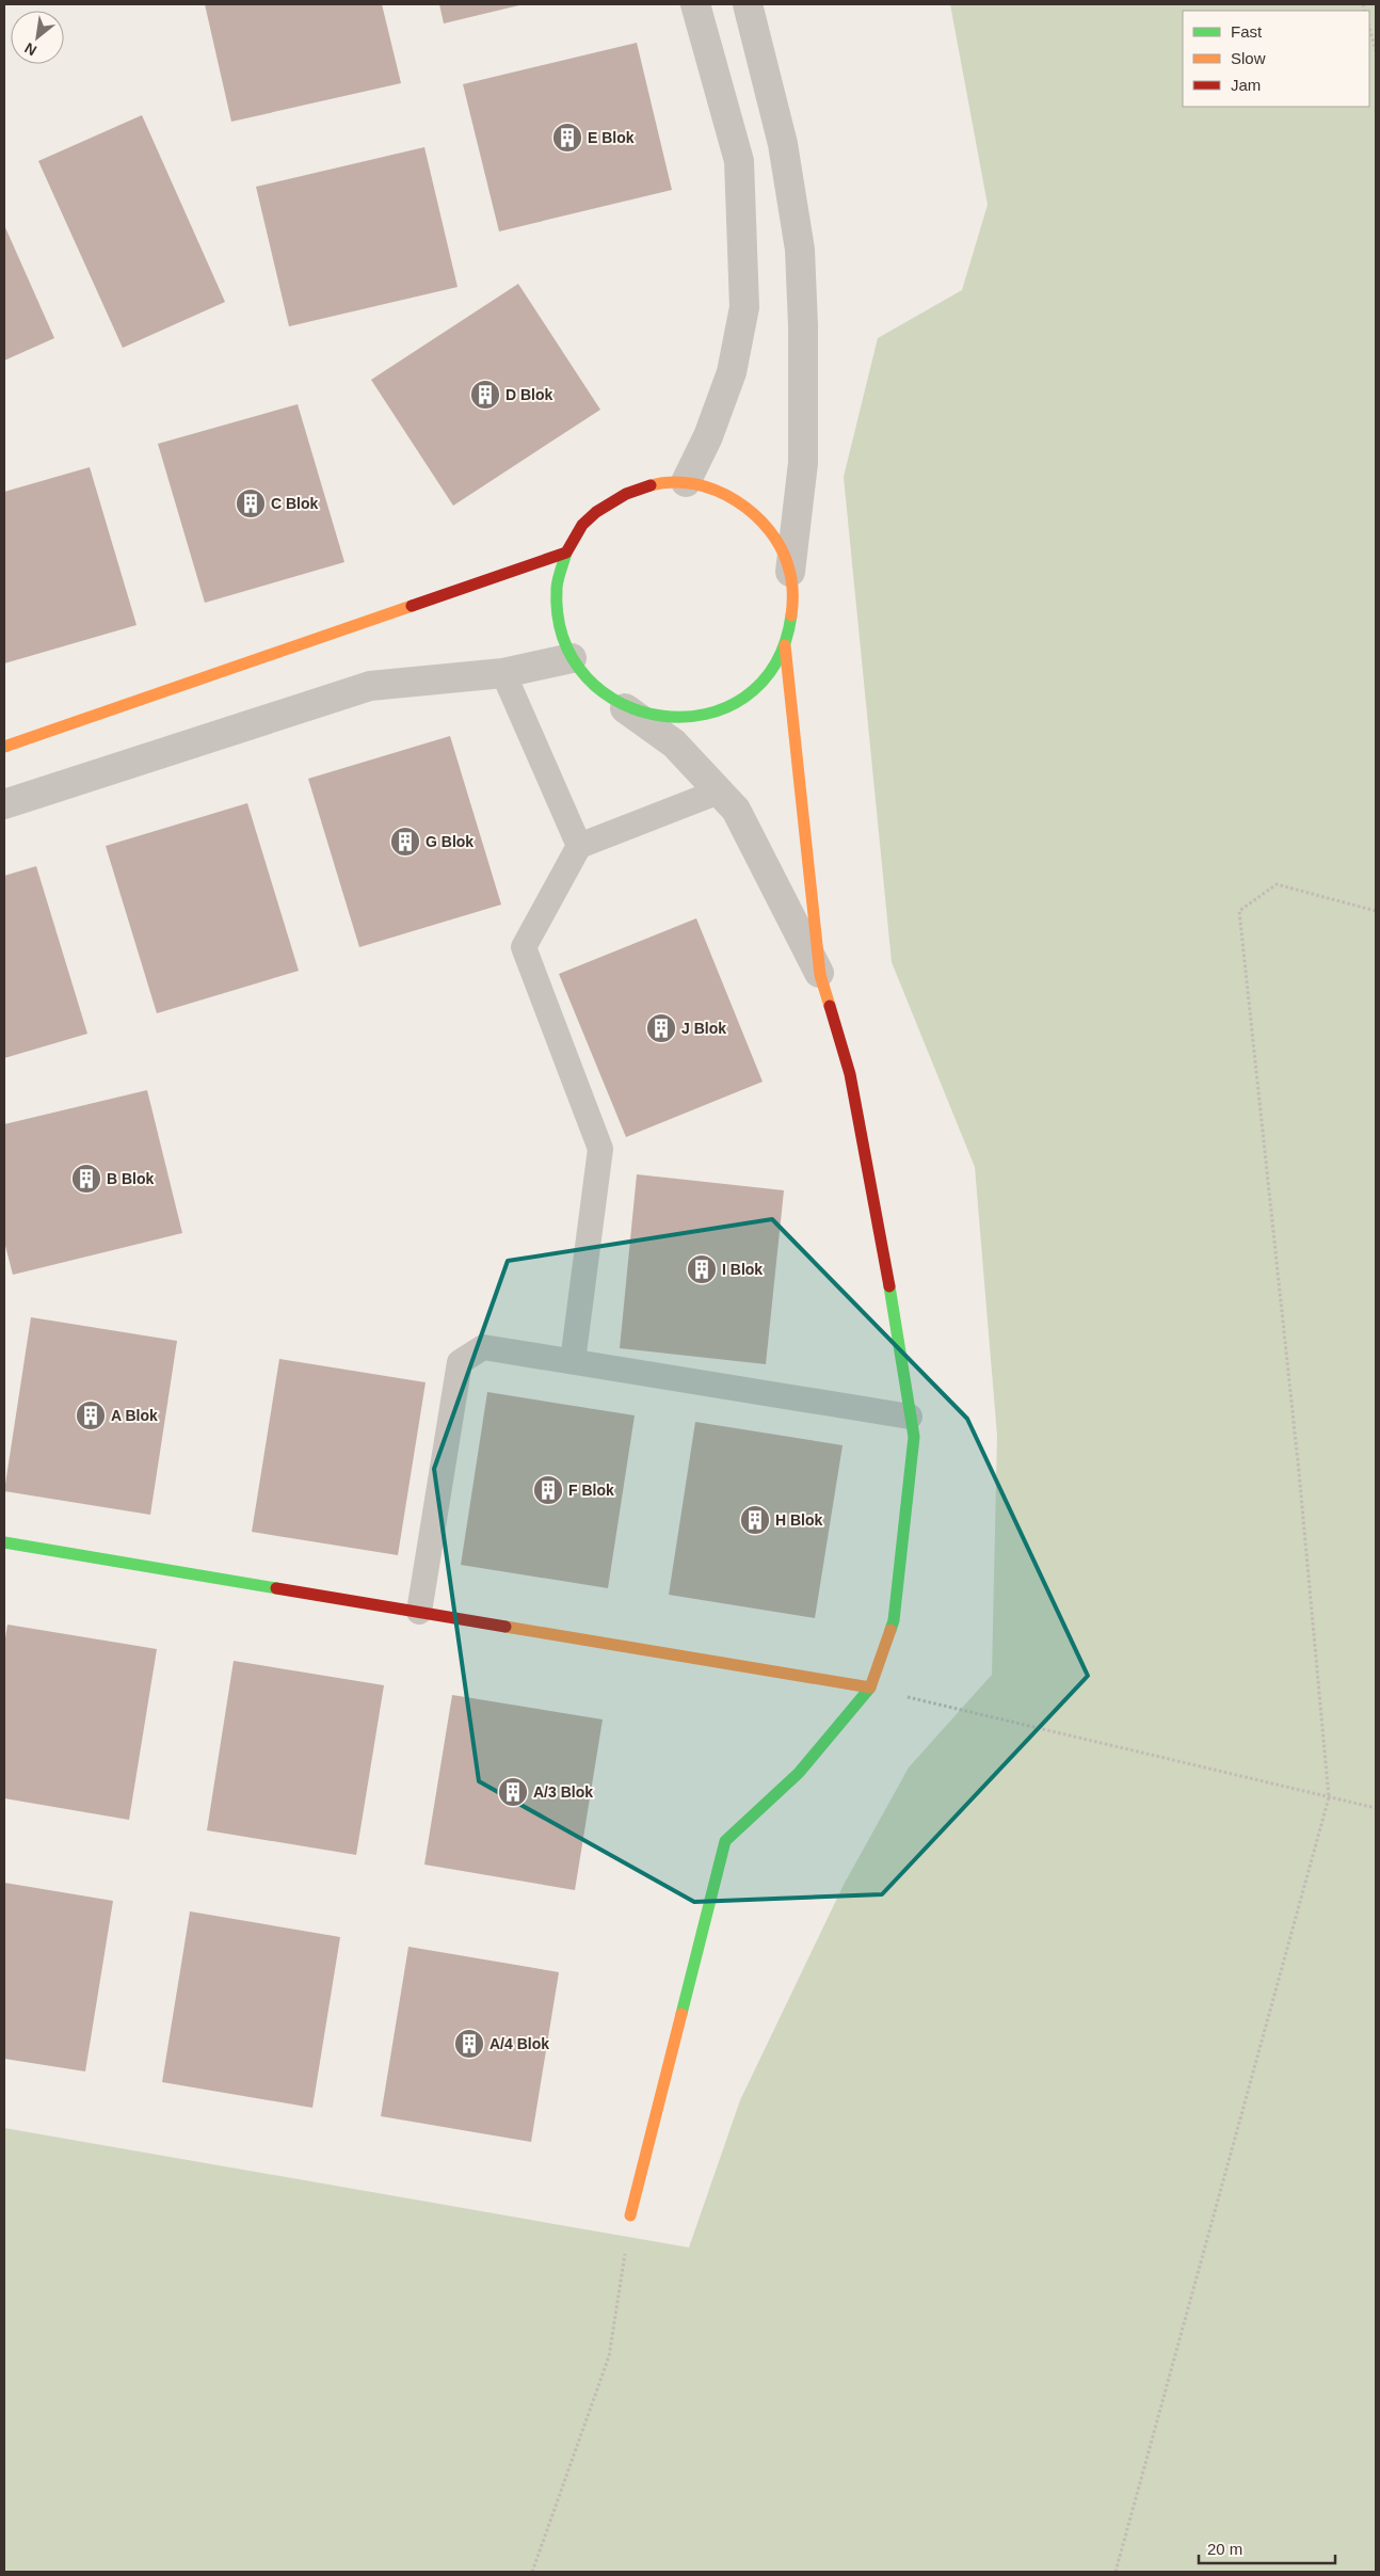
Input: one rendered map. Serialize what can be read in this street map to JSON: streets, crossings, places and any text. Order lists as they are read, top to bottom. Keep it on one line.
{"places":{"building":["E Blok","D Blok","C Blok","G Blok","J Blok","B Blok","I Blok","A Blok","F Blok","H Blok","A/3 Blok","A/4 Blok"]},"legend":["Fast","Slow","Jam"],"scale_bar":"20 m","north":"bottom left"}
